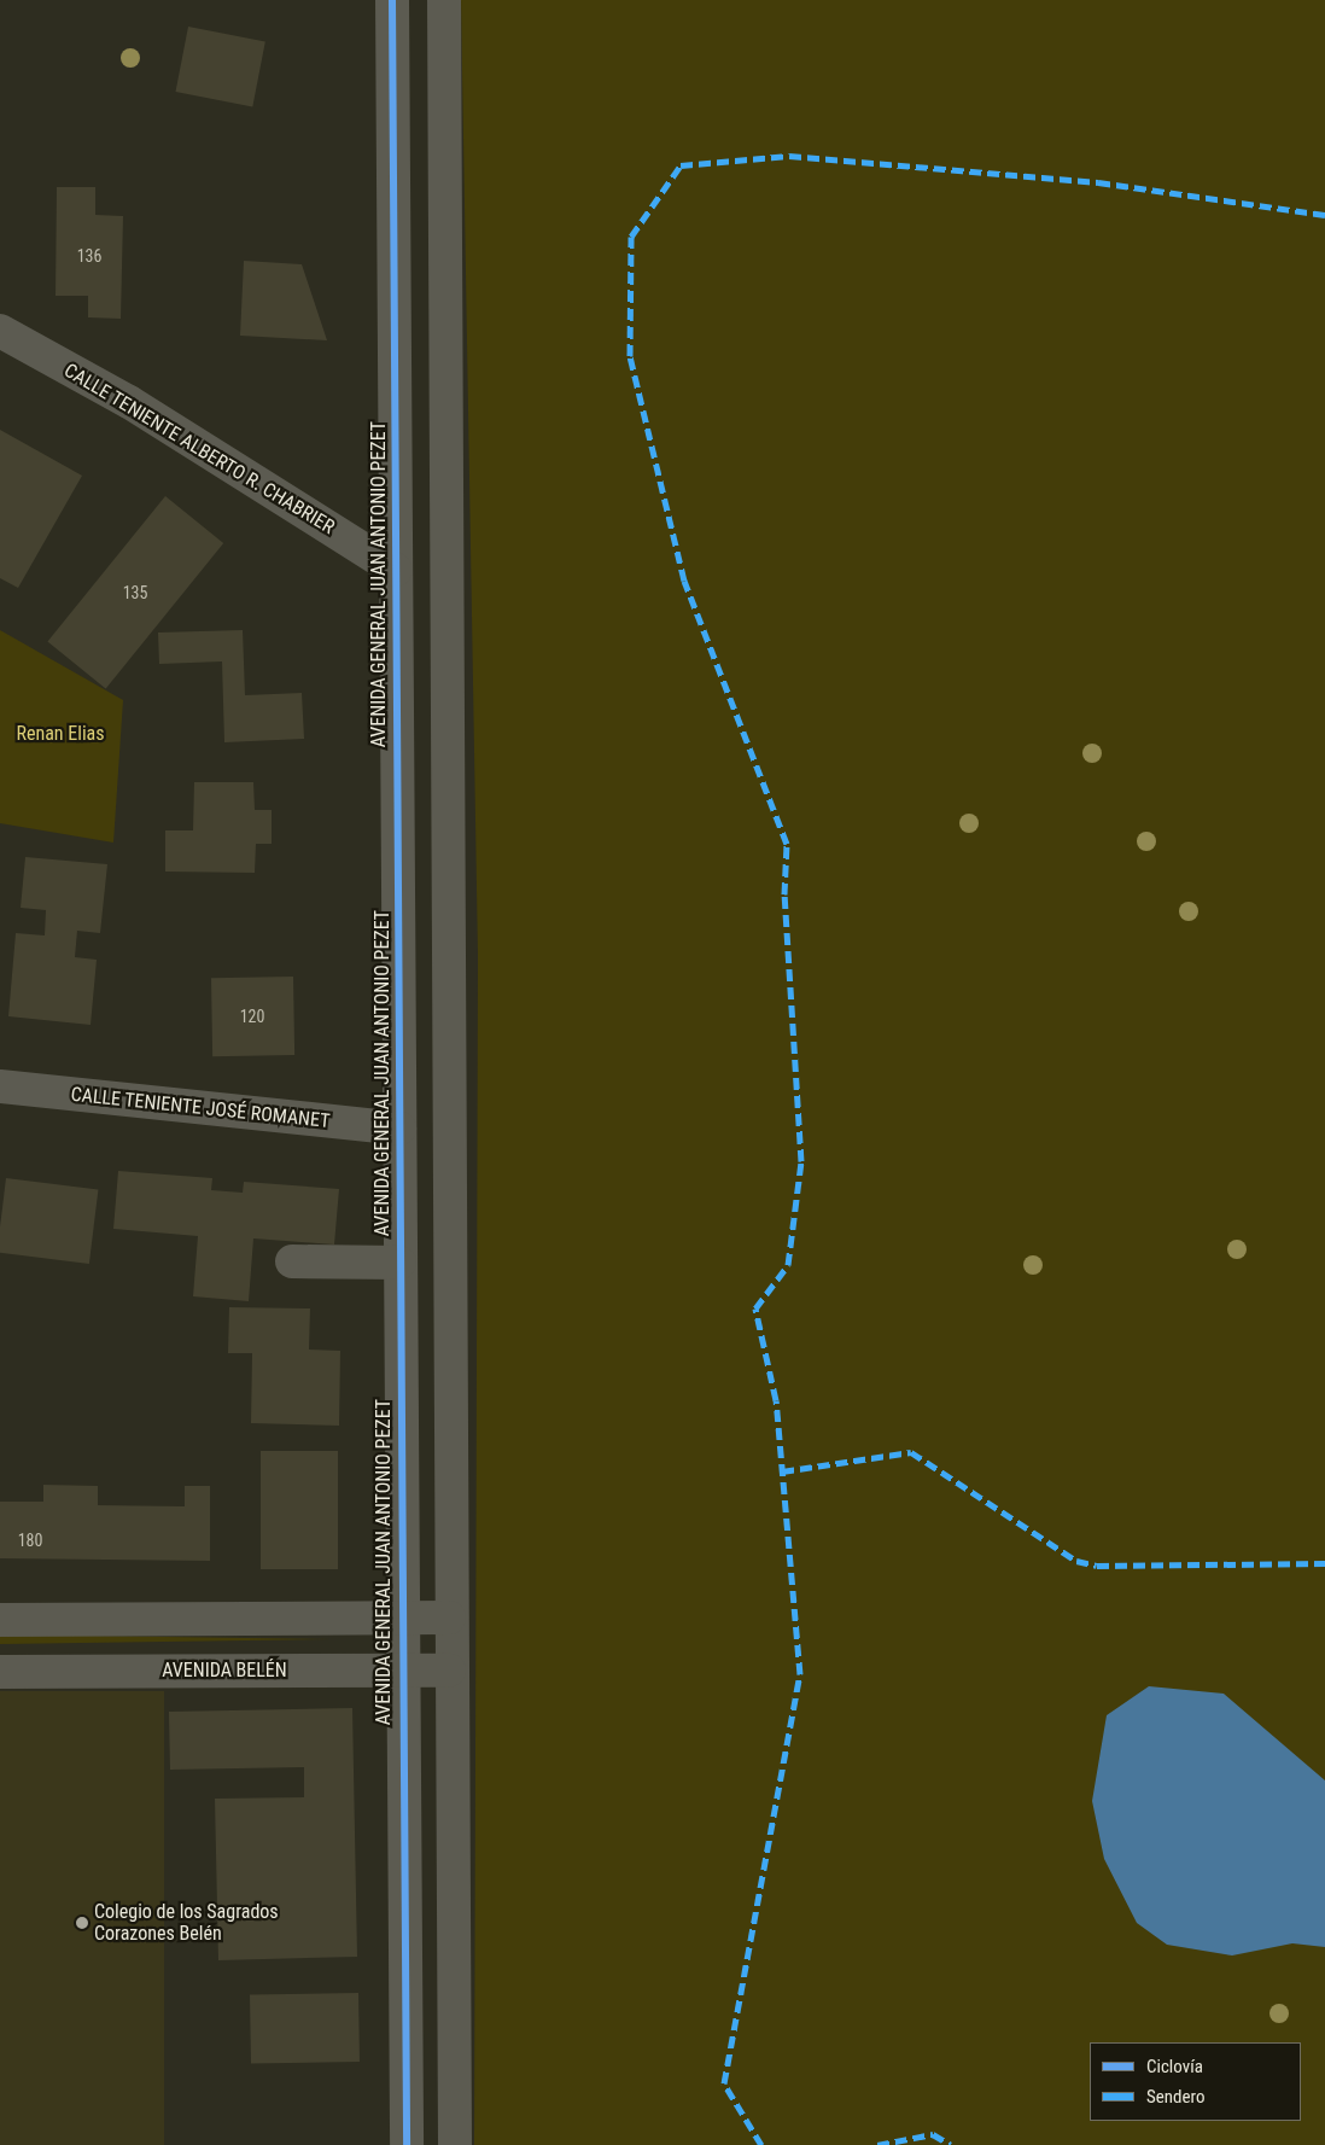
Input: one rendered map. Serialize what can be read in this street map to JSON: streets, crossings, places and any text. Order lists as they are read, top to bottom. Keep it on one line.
{"streets":{"street":["CALLE TENIENTE ALBERTO R. CHABRIER","AVENIDA GENERAL JUAN ANTONIO PEZET","CALLE TENIENTE JOSÉ ROMANET","AVENIDA BELÉN"]},"crossings":[["CALLE TENIENTE ALBERTO R. CHABRIER","AVENIDA GENERAL JUAN ANTONIO PEZET"],["AVENIDA GENERAL JUAN ANTONIO PEZET","CALLE TENIENTE JOSÉ ROMANET"],["AVENIDA GENERAL JUAN ANTONIO PEZET","AVENIDA BELÉN"]],"parks":["Renan Elias"],"places":["Colegio de los Sagrados Corazones Belén"],"house_numbers":["136","135","120","180"],"legend":["Ciclovía","Sendero"]}
